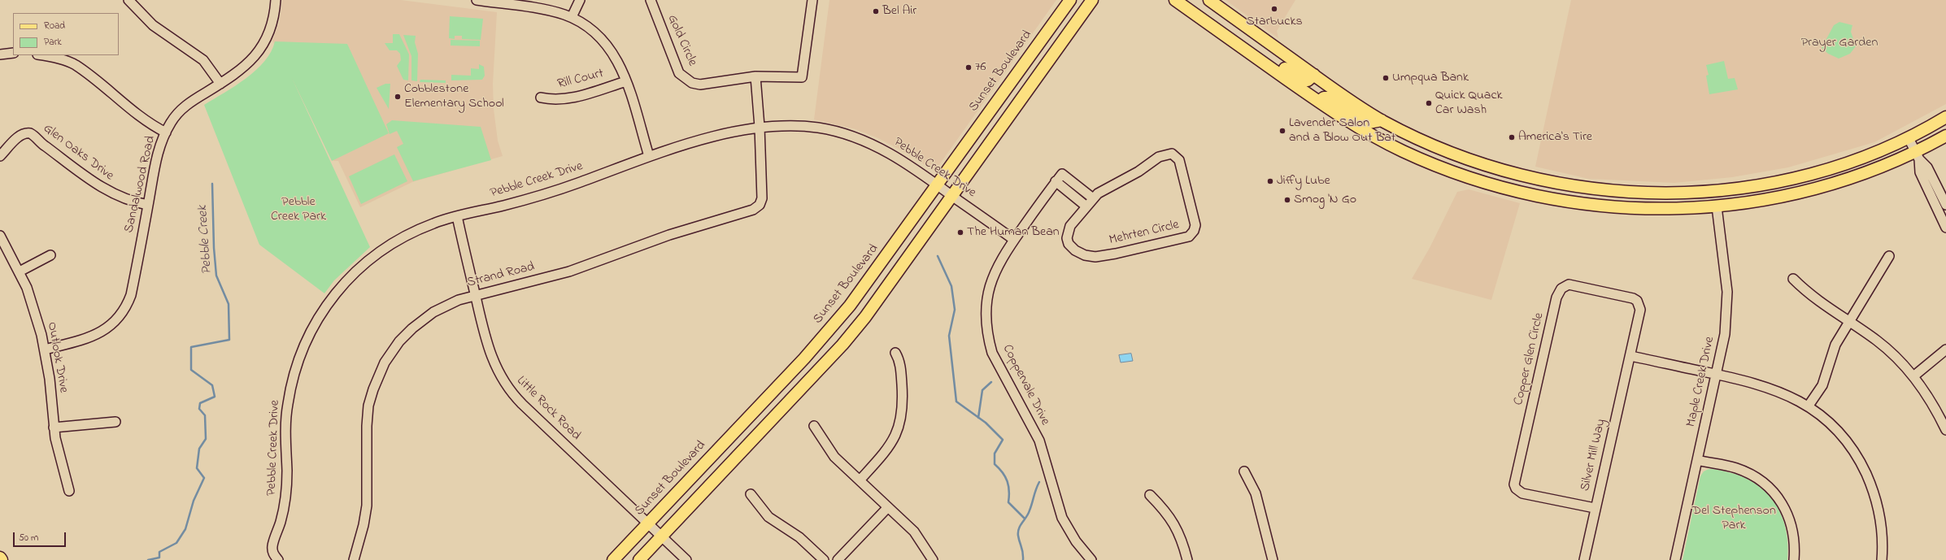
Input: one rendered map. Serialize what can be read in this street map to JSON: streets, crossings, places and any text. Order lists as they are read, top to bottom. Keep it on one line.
{"streets":{"main road":["Sunset Boulevard"],"street":["Gold Circle","Rill Court","Glen Oaks Drive","Pebble Creek Drive","Sandalwood Road","Mehrten Circle","Strand Road","Outlook Drive","Copper Glen Circle","Maple Creek Drive","Coppervale Drive","Little Rock Road","Silver Mill Way"]},"crossings":[["Sunset Boulevard","Pebble Creek Drive"],["Sunset Boulevard","Little Rock Road"],["Glen Oaks Drive","Sandalwood Road"],["Pebble Creek Drive","Strand Road"],["Pebble Creek Drive","Coppervale Drive"],["Pebble Creek Drive","Little Rock Road"],["Sandalwood Road","Outlook Drive"],["Strand Road","Little Rock Road"],["Copper Glen Circle","Silver Mill Way"]],"water":["Pebble Creek"],"parks":["Prayer Garden","Pebble Creek Park","Del Stephenson Park"],"places":["Starbucks","Bel Air","76","Umpqua Bank","Cobblestone Elementary School","Quick Quack Car Wash","Lavender Salon and a Blow Out Bat","America's Tire","Jiffy Lube","Smog 'N Go","The Human Bean"],"legend":["Road","Park"],"scale_bar":"50 m"}
